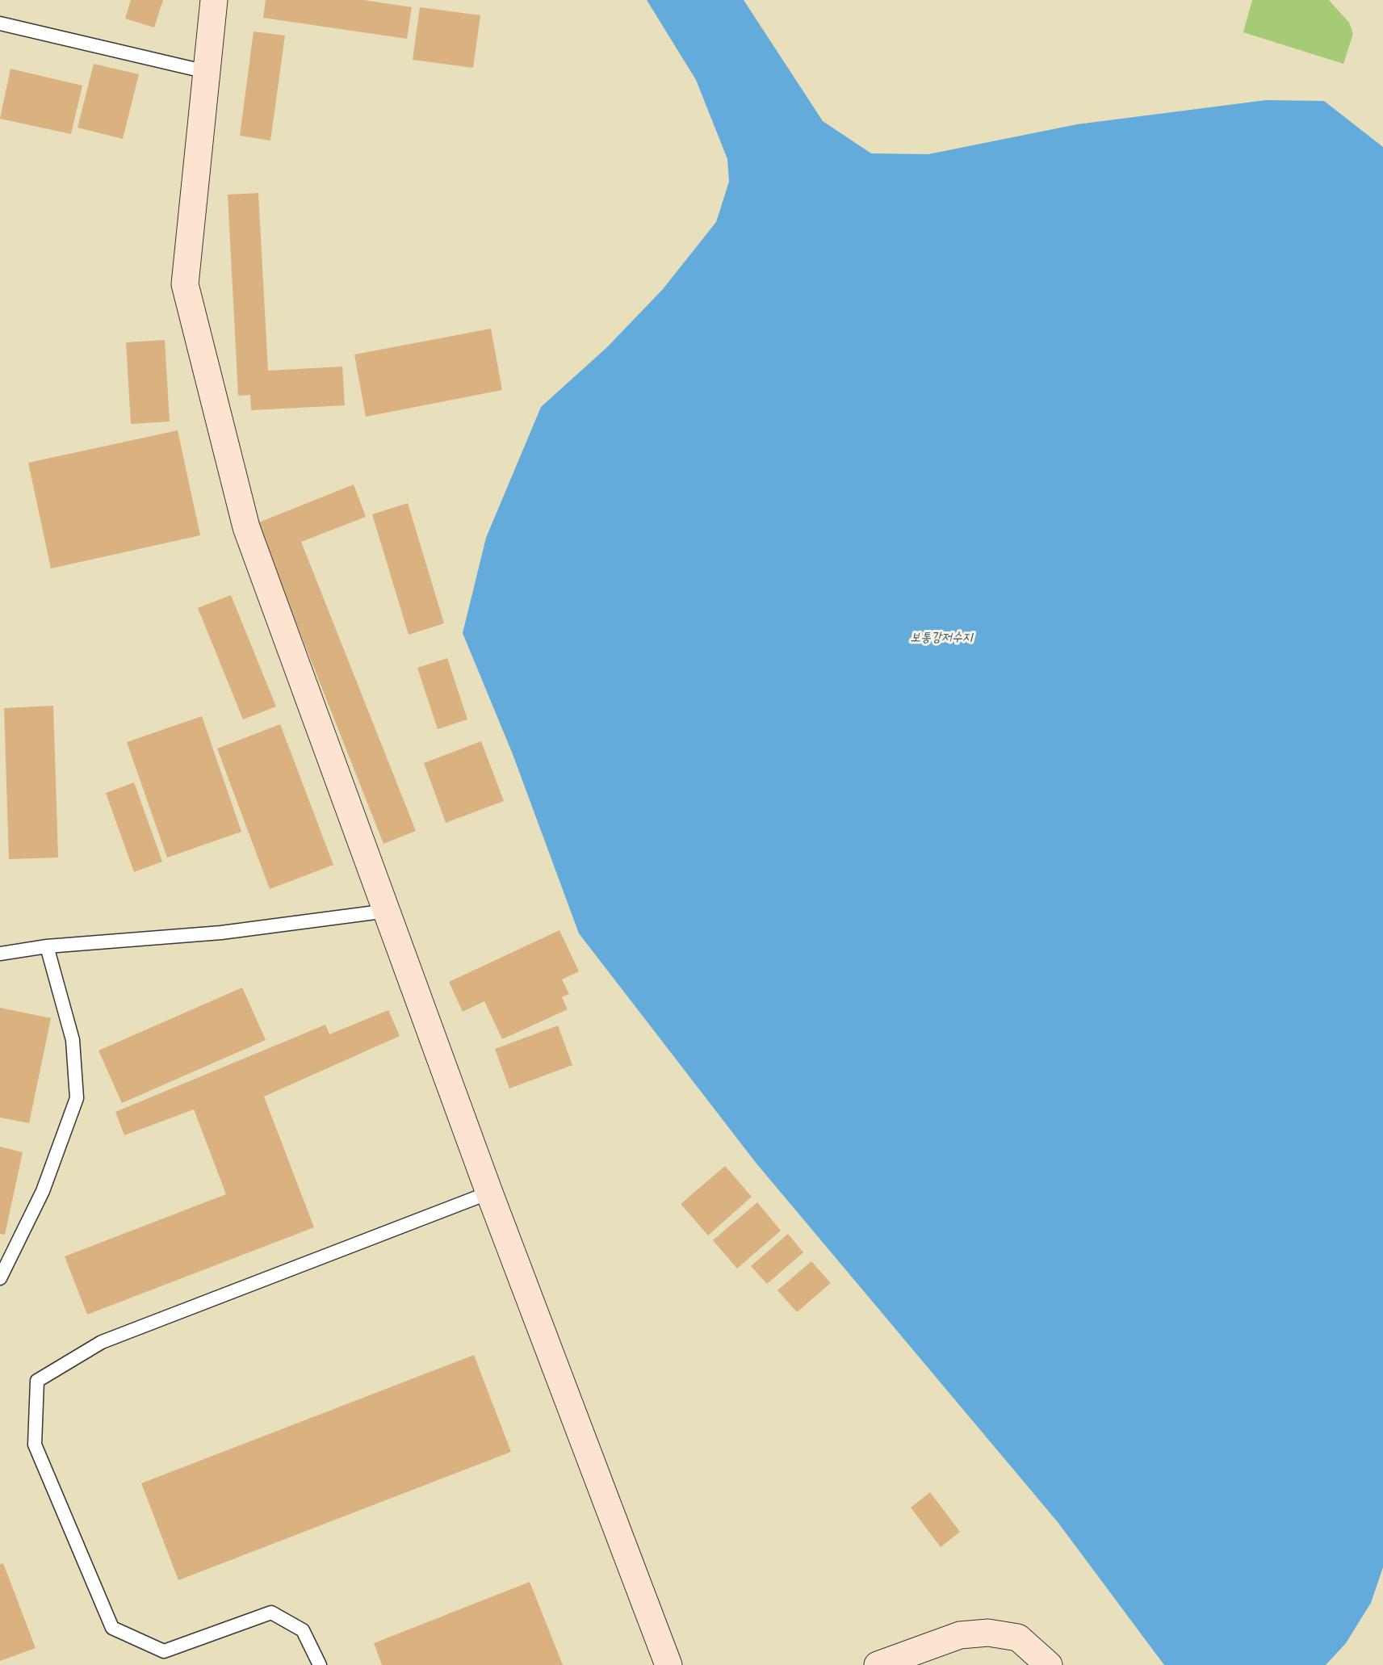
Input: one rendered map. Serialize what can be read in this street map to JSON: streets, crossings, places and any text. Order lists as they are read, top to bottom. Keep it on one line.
{"water":["보통강저수지"]}
